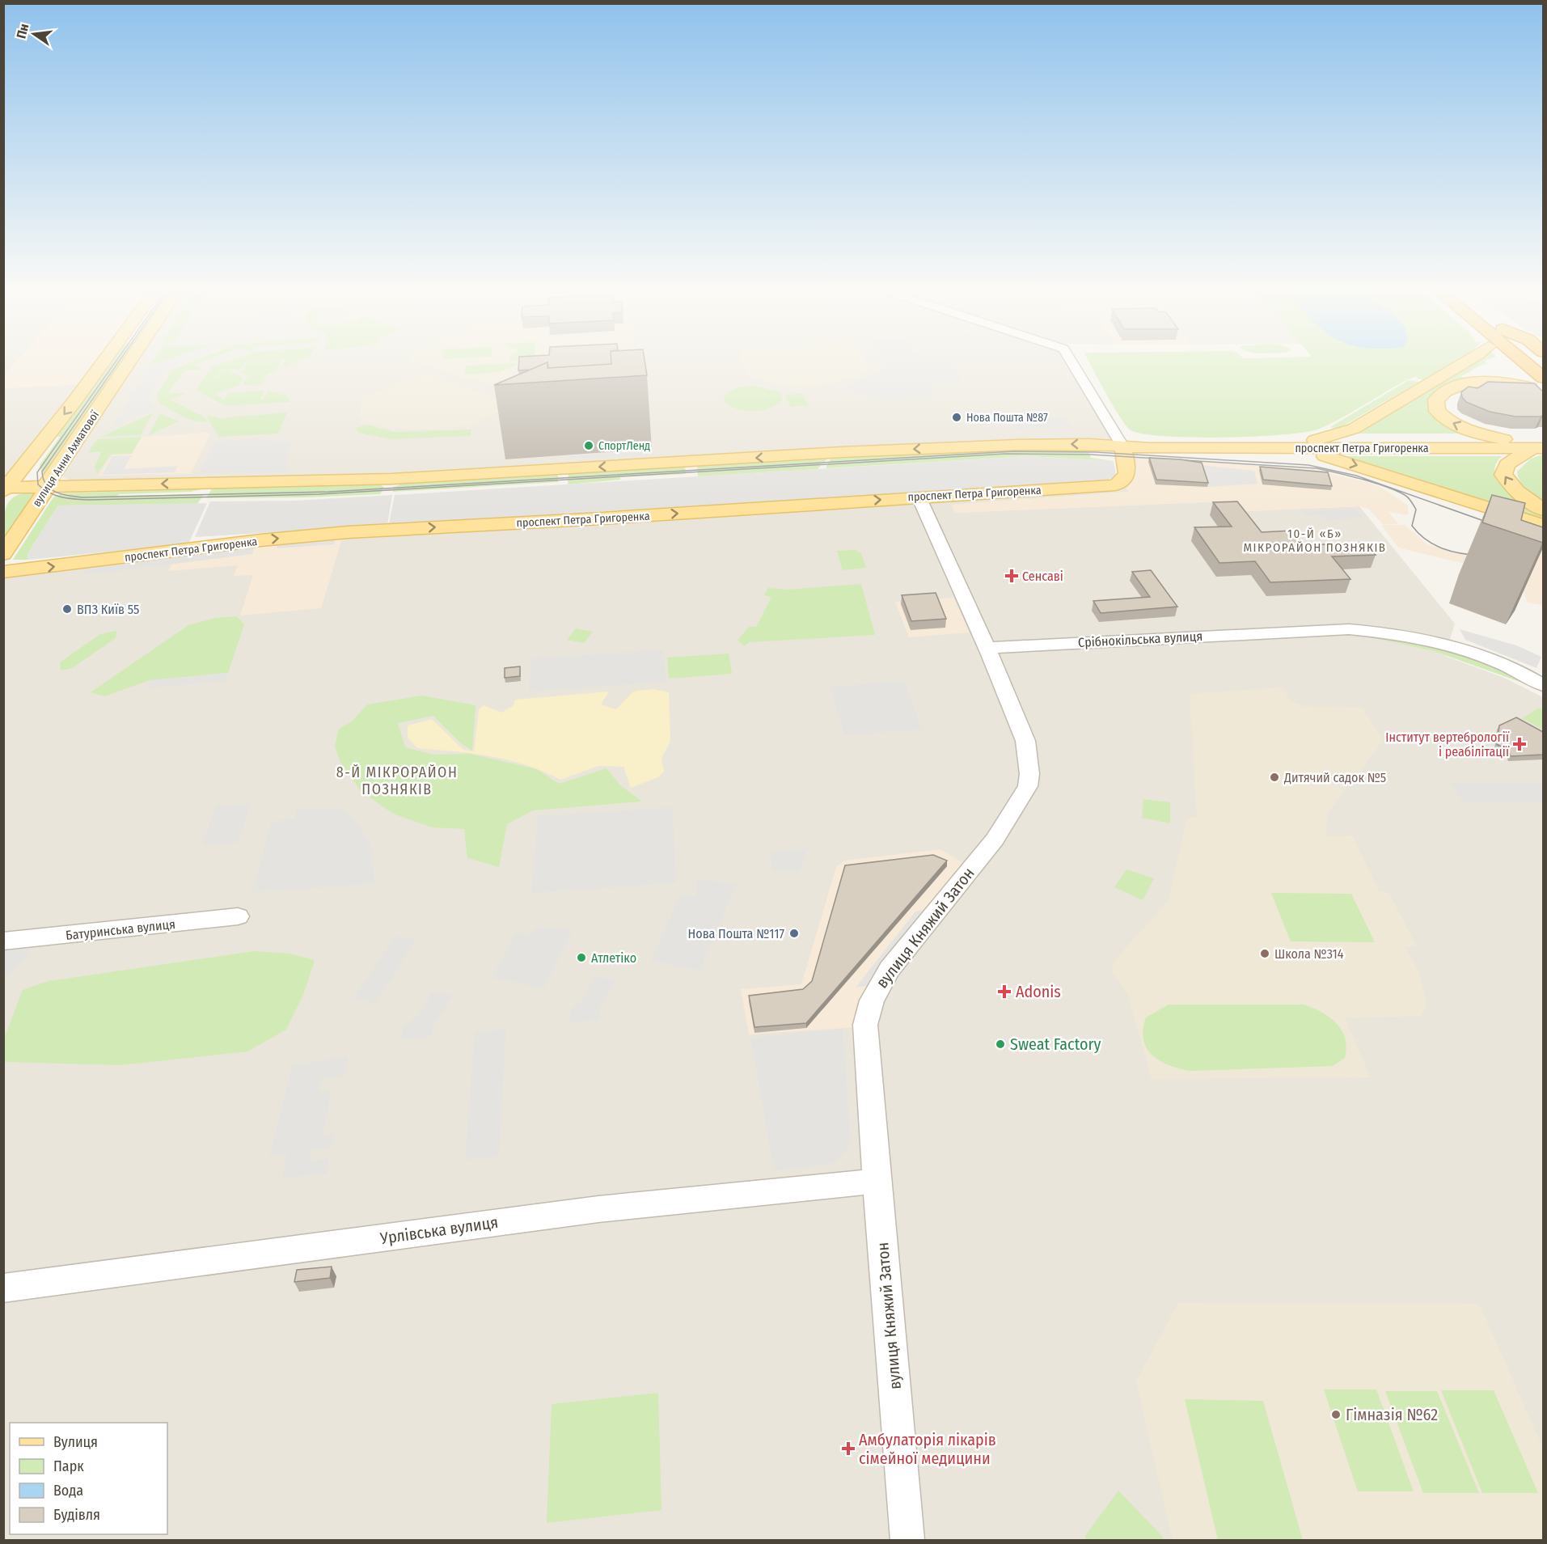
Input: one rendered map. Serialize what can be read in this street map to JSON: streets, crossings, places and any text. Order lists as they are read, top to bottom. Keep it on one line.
{"streets":{"main road":["проспект Петра Григоренка","вулиця Анни Ахматової"],"street":["Срібнокільська вулиця","вулиця Княжий Затон","Батуринська вулиця","Урлівська вулиця"]},"crossings":[["проспект Петра Григоренка","вулиця Анни Ахматової"],["проспект Петра Григоренка","вулиця Княжий Затон"],["Срібнокільська вулиця","вулиця Княжий Затон"],["вулиця Княжий Затон","Урлівська вулиця"]],"districts":["10-Й «Б» МІКРОРАЙОН ПОЗНЯКІВ","8-Й МІКРОРАЙОН ПОЗНЯКІВ"],"places":{"other":["Нова Пошта №87","СпортЛенд","ВПЗ Київ 55","Дитячий садок №5","Нова Пошта №117","Школа №314","Атлетіко","Sweat Factory","Гімназія №62"],"health":["Сенсаві","Інститут вертебрології і реабілітації","Adonis","Амбулаторія лікарів сімейної медицини"]},"legend":["Вулиця","Парк","Вода","Будівля"],"north":"left"}
